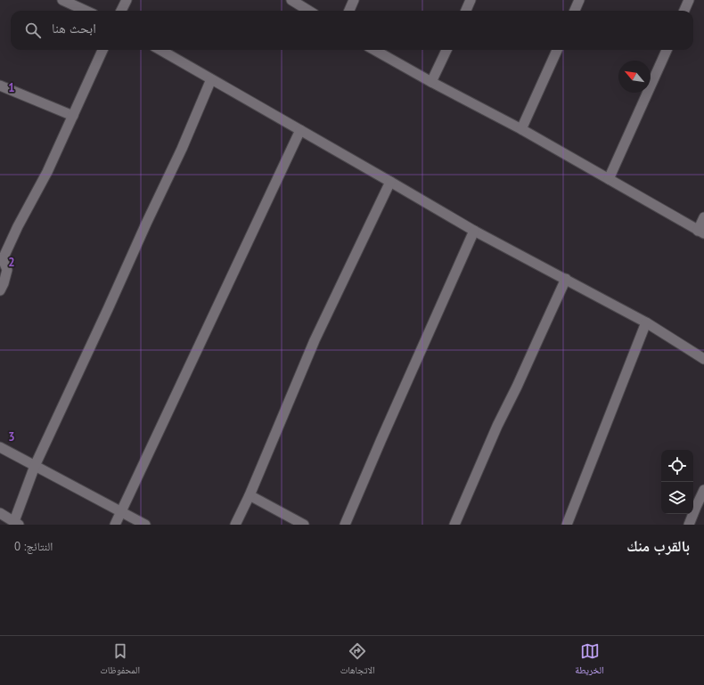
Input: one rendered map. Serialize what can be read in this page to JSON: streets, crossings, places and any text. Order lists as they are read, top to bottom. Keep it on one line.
{"north":"top left","page":{"search":"ابحث هنا","heading":["بالقرب منك","النتائج: 0"],"nav":["الخريطة","الاتجاهات","المحفوظات"]},"grid":{"rows":["1","2","3"]}}
